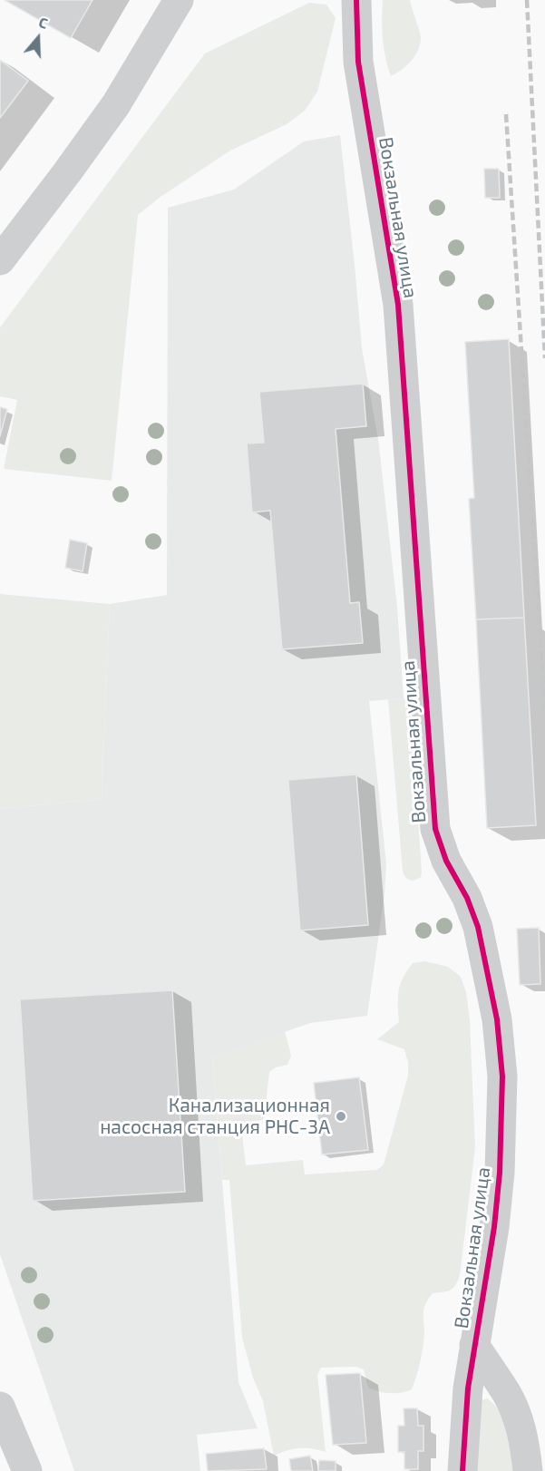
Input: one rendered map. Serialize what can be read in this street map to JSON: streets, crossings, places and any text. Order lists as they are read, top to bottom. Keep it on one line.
{"streets":{"street":["Вокзальная улица"]},"places":["Канализационная насосная станция РНС-3А"],"north":"top"}
